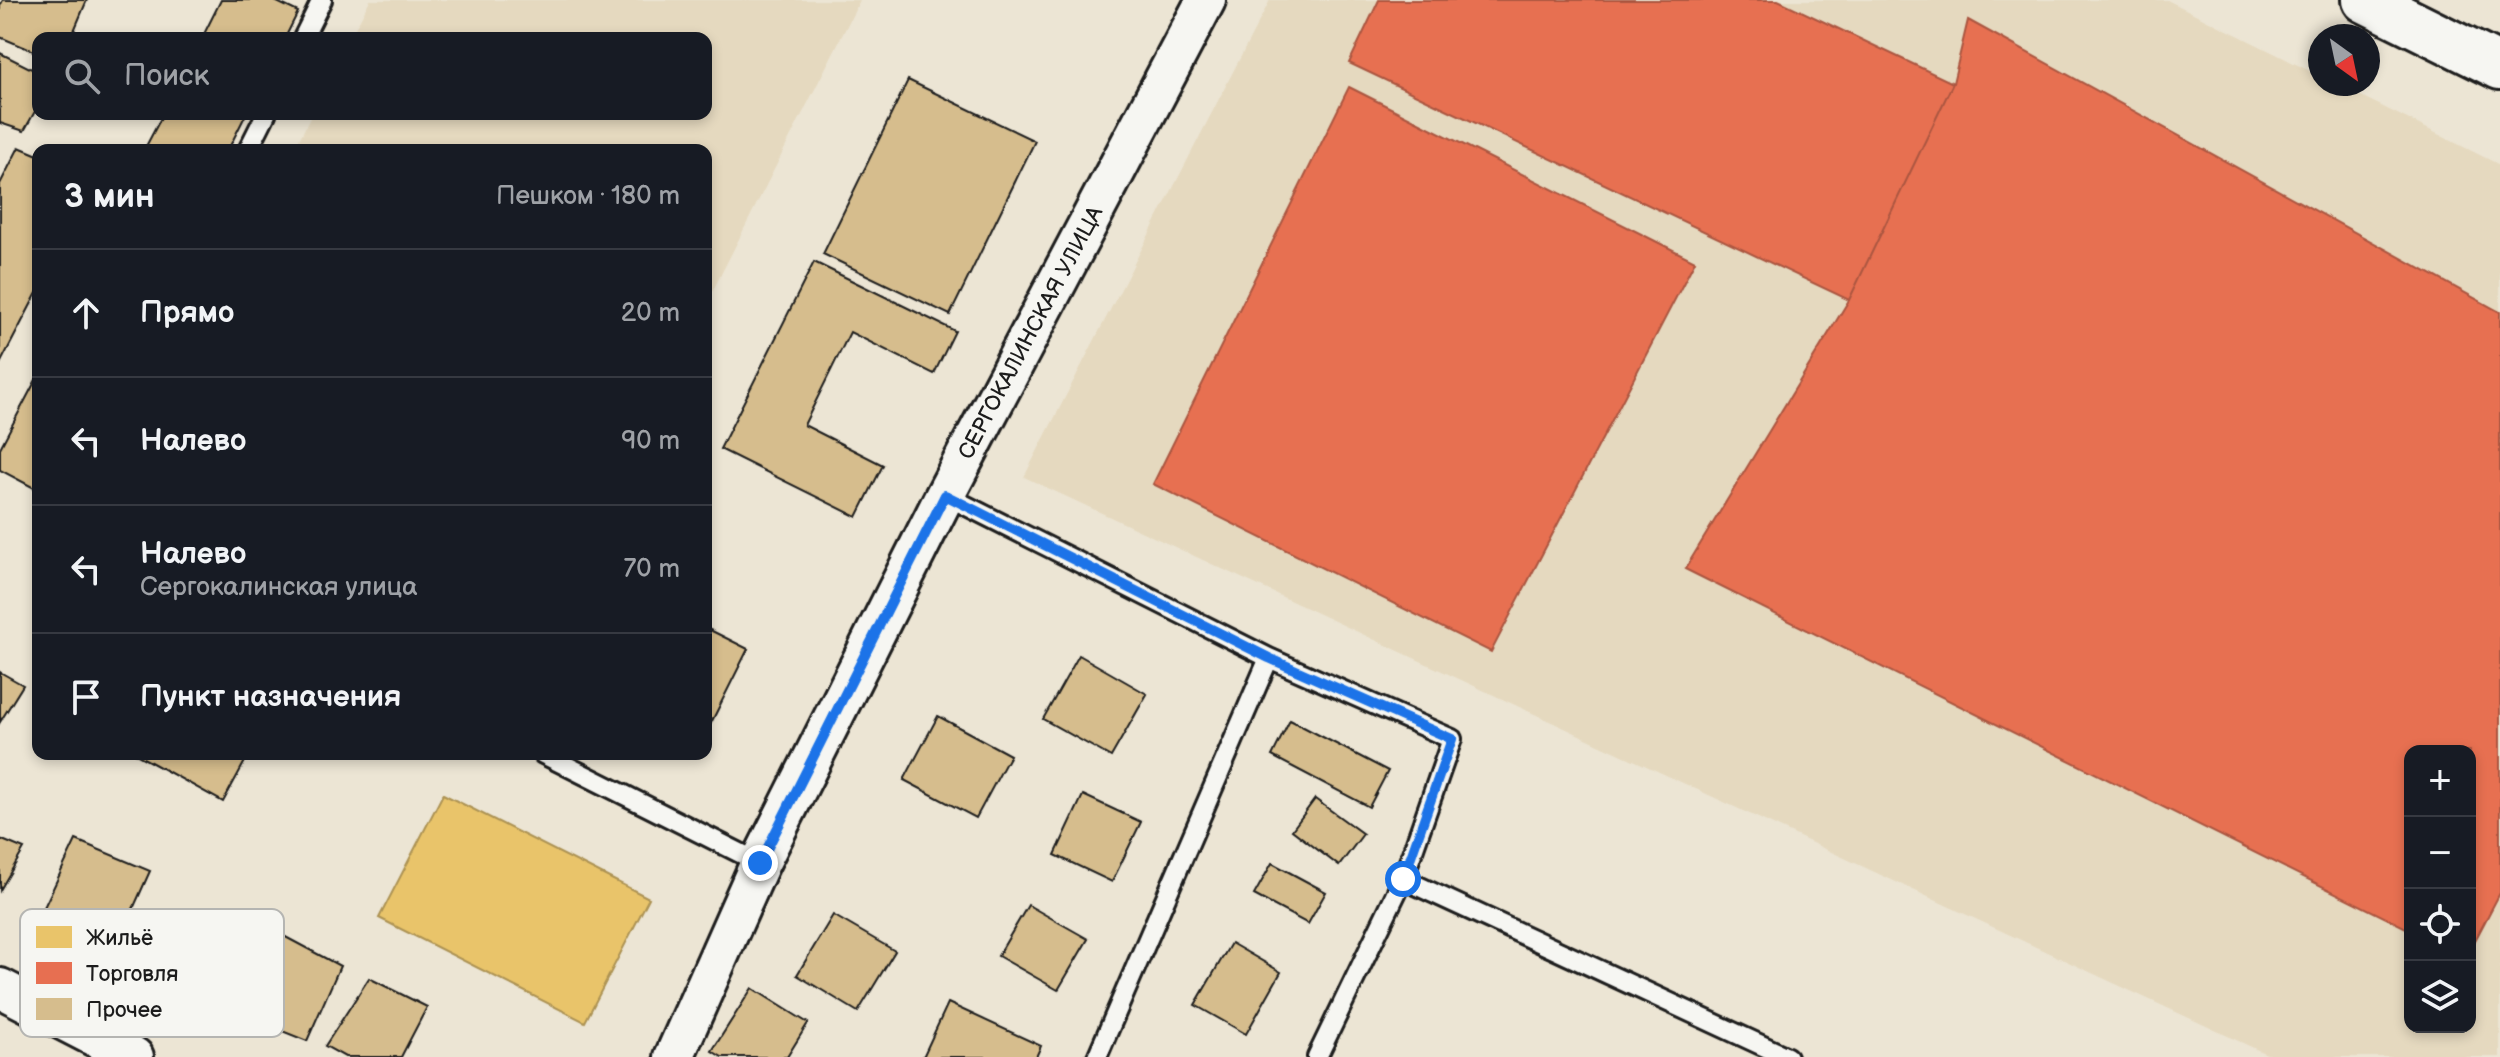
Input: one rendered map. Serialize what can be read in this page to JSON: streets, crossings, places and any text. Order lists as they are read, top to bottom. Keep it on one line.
{"streets":{"street":["СЕРГОКАЛИНСКАЯ УЛИЦА"]},"legend":["Жильё","Торговля","Прочее"],"north":"bottom right","page":{"search":"Поиск","heading":["3 мин","Пешком · 180 m"],"list":[["Прямо","20 m"],["Налево","90 m"],["Налево","Сергокалинская улица","70 m"],"Пункт назначения"],"map_buttons":["+","−"]}}
